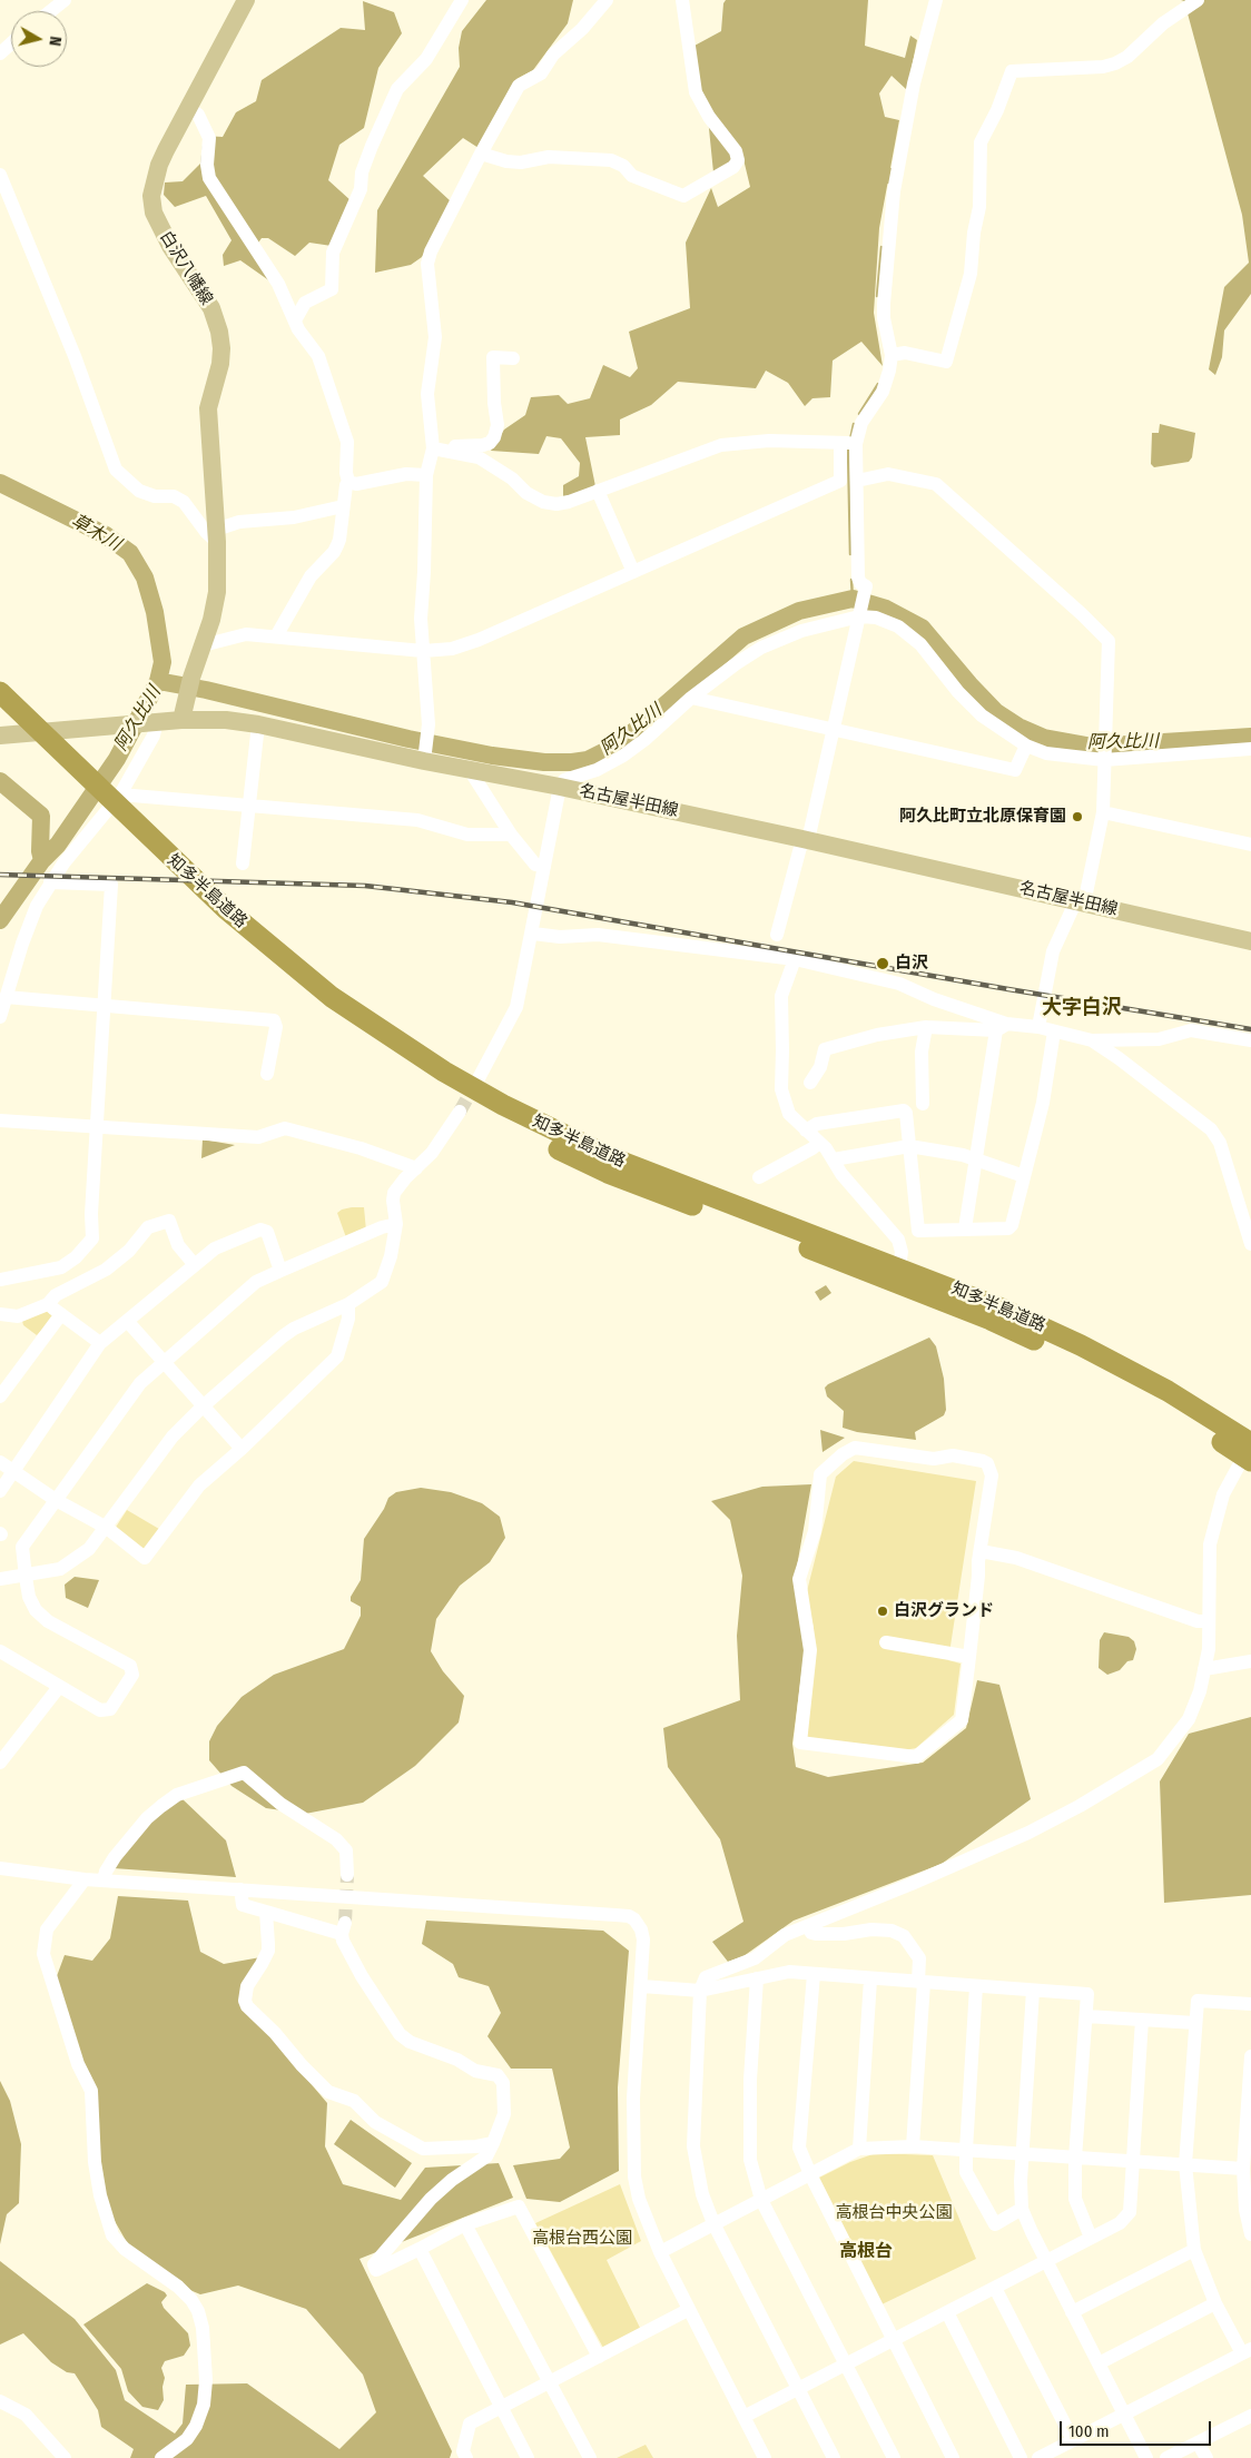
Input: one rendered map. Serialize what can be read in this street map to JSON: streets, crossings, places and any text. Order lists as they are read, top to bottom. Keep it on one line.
{"streets":{"highway":["知多半島道路"],"main road":["白沢八幡線","名古屋半田線"]},"crossings":[["白沢八幡線","名古屋半田線"]],"districts":["大字白沢","高根台"],"water":["草木川","阿久比川"],"parks":["高根台中央公園","高根台西公園"],"places":["阿久比町立北原保育園","白沢","白沢グランド"],"scale_bar":"100 m","north":"right"}
